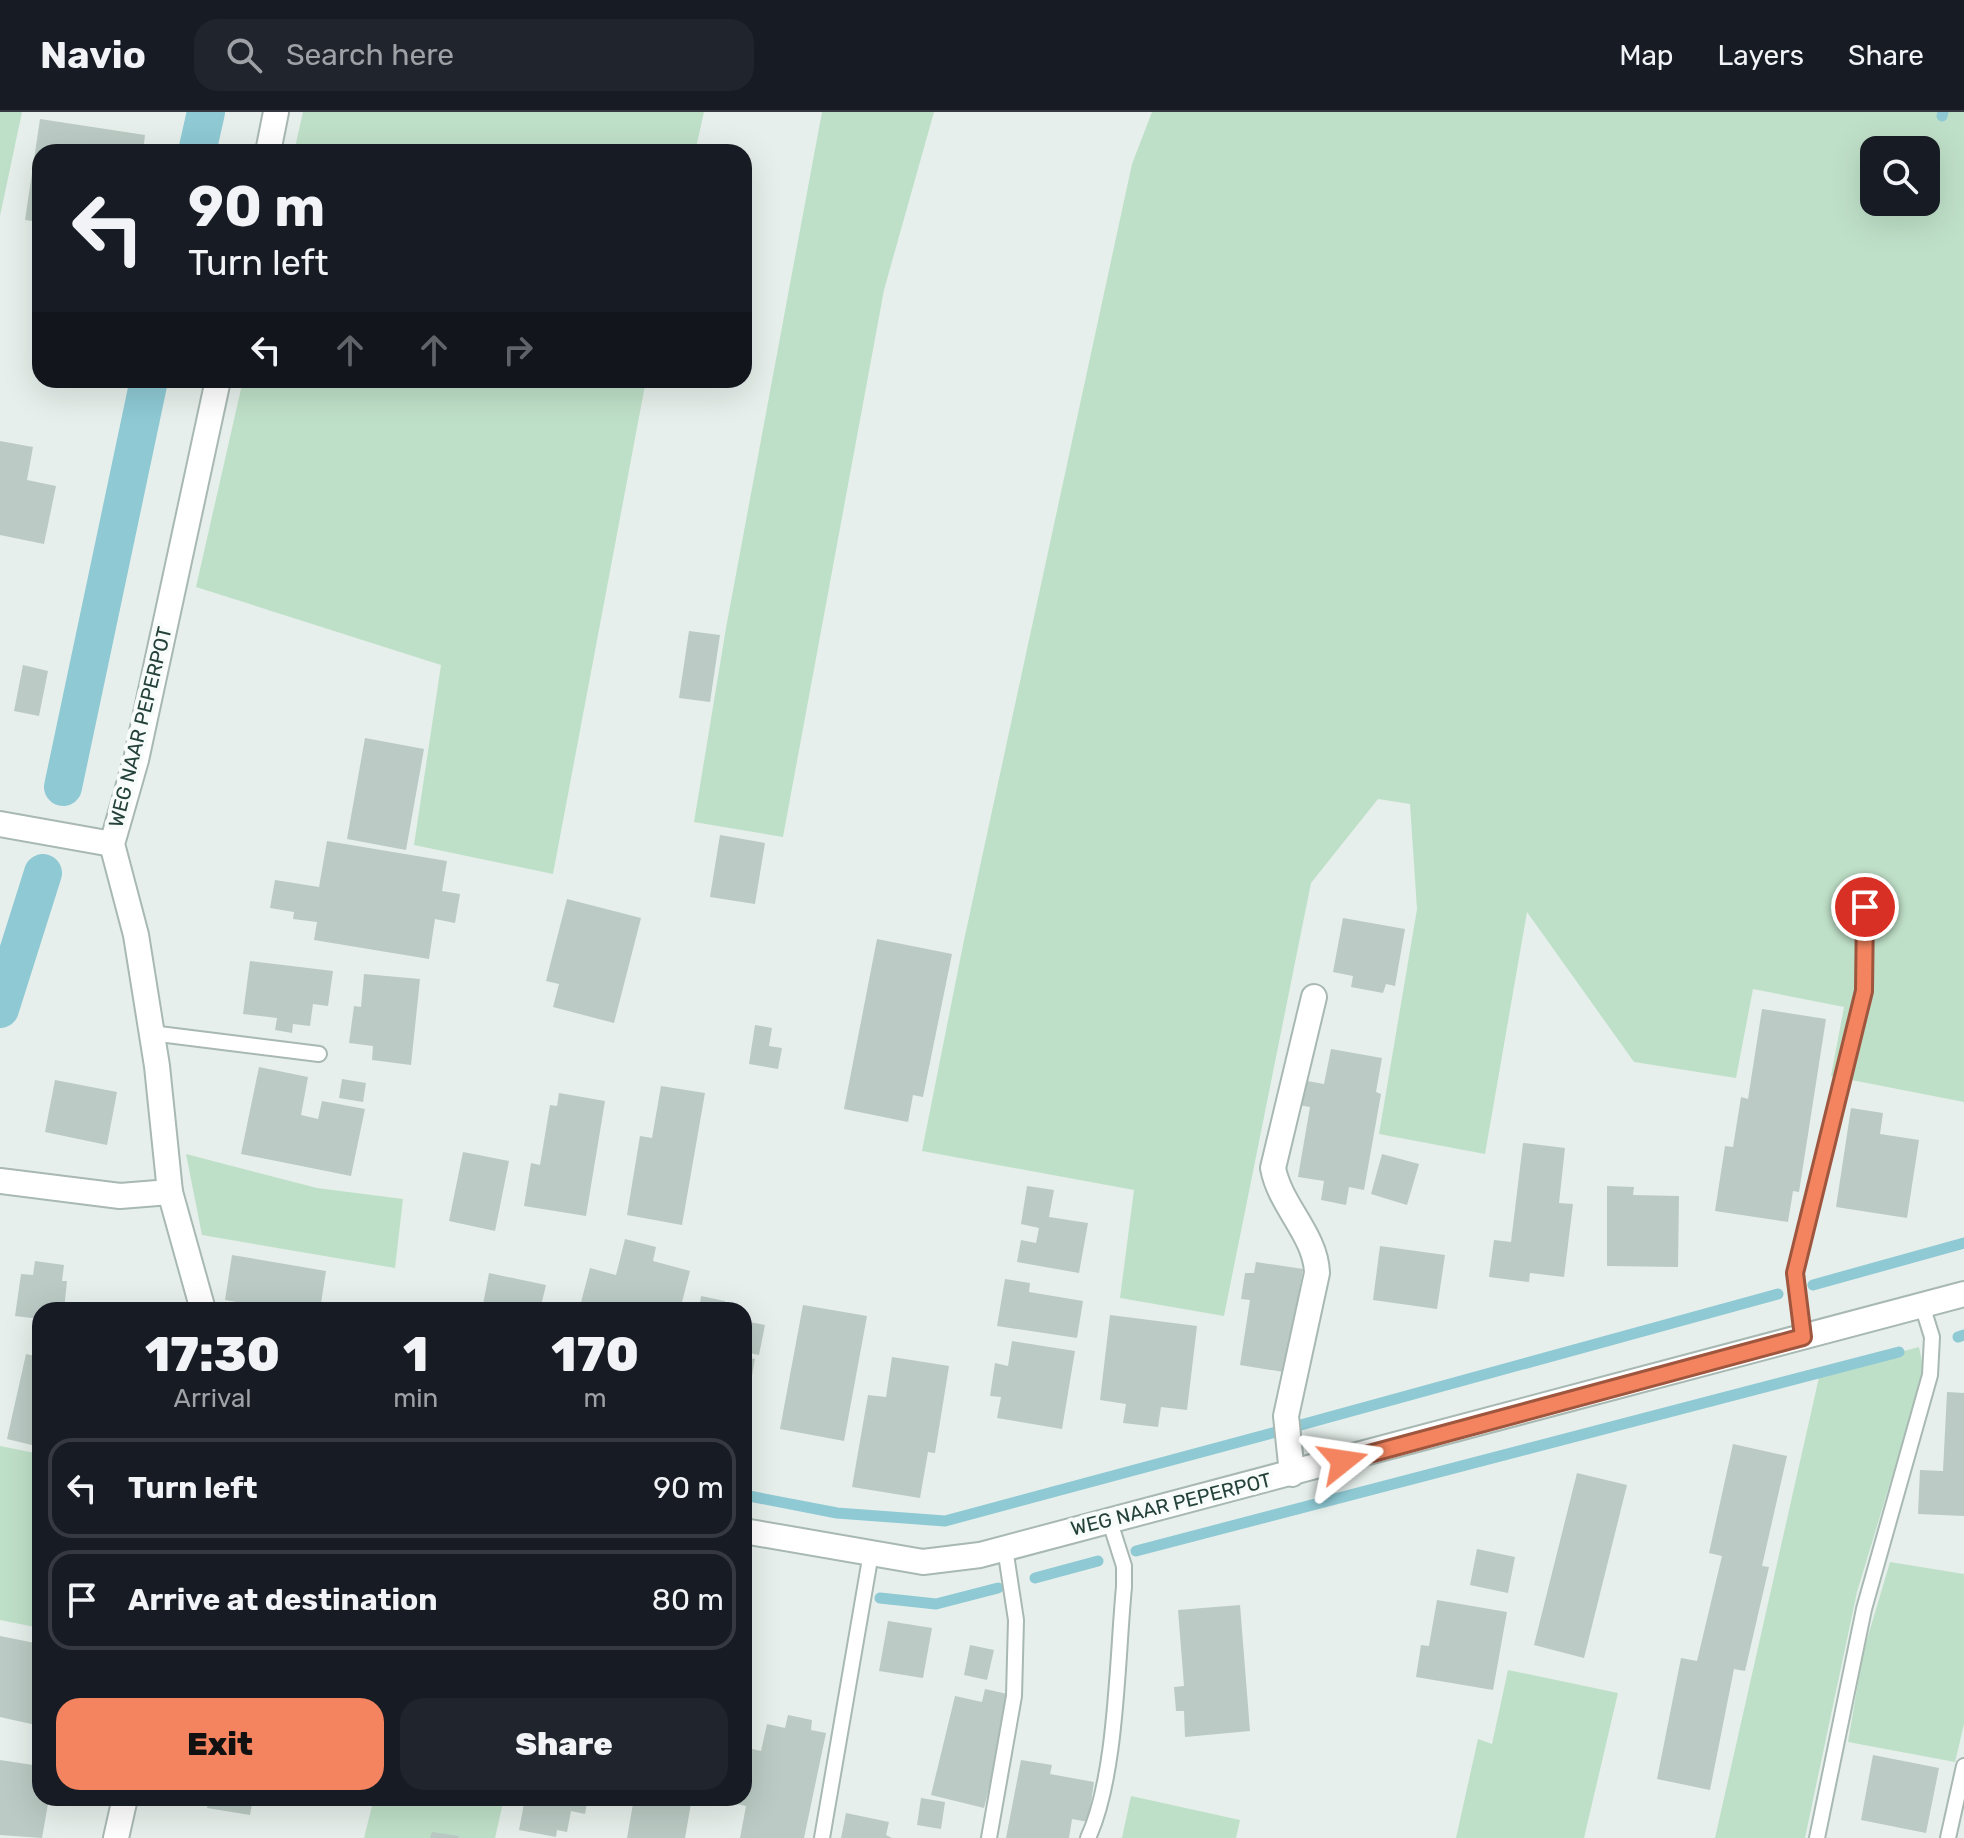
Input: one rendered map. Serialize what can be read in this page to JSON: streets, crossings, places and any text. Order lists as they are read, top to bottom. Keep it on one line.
{"streets":{"street":["WEG NAAR PEPERPOT"]},"page":{"header":"Navio","search":"Search here","nav":["Map","Layers","Share"],"turn":["90 m","Turn left"],"eta":["17:30","Arrival","1","min","170","m"],"list":[{"name":"Turn left","value":"90 m"},{"name":"Arrive at destination","value":"80 m"}],"buttons":["Exit","Share"]}}
